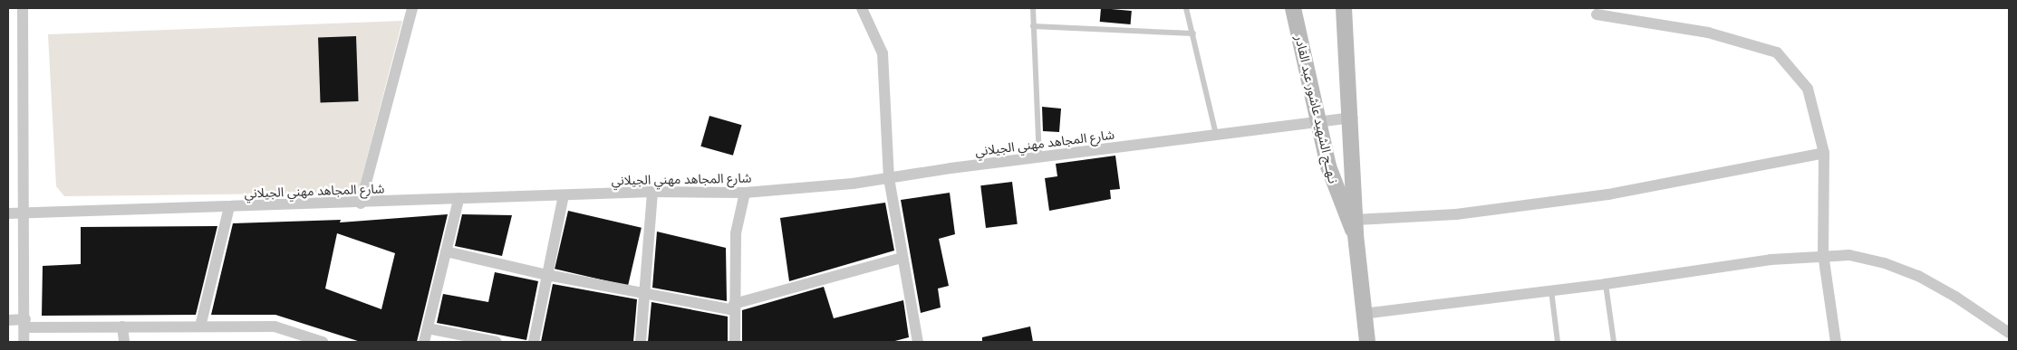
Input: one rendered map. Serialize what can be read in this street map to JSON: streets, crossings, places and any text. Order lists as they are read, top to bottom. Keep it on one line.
{"streets":{"main road":["نـهــج الشهيد عاشور عبد القادر"],"street":["شارع المجاهد مهني الجيلاني"]},"crossings":[["نـهــج الشهيد عاشور عبد القادر","شارع المجاهد مهني الجيلاني"]]}
